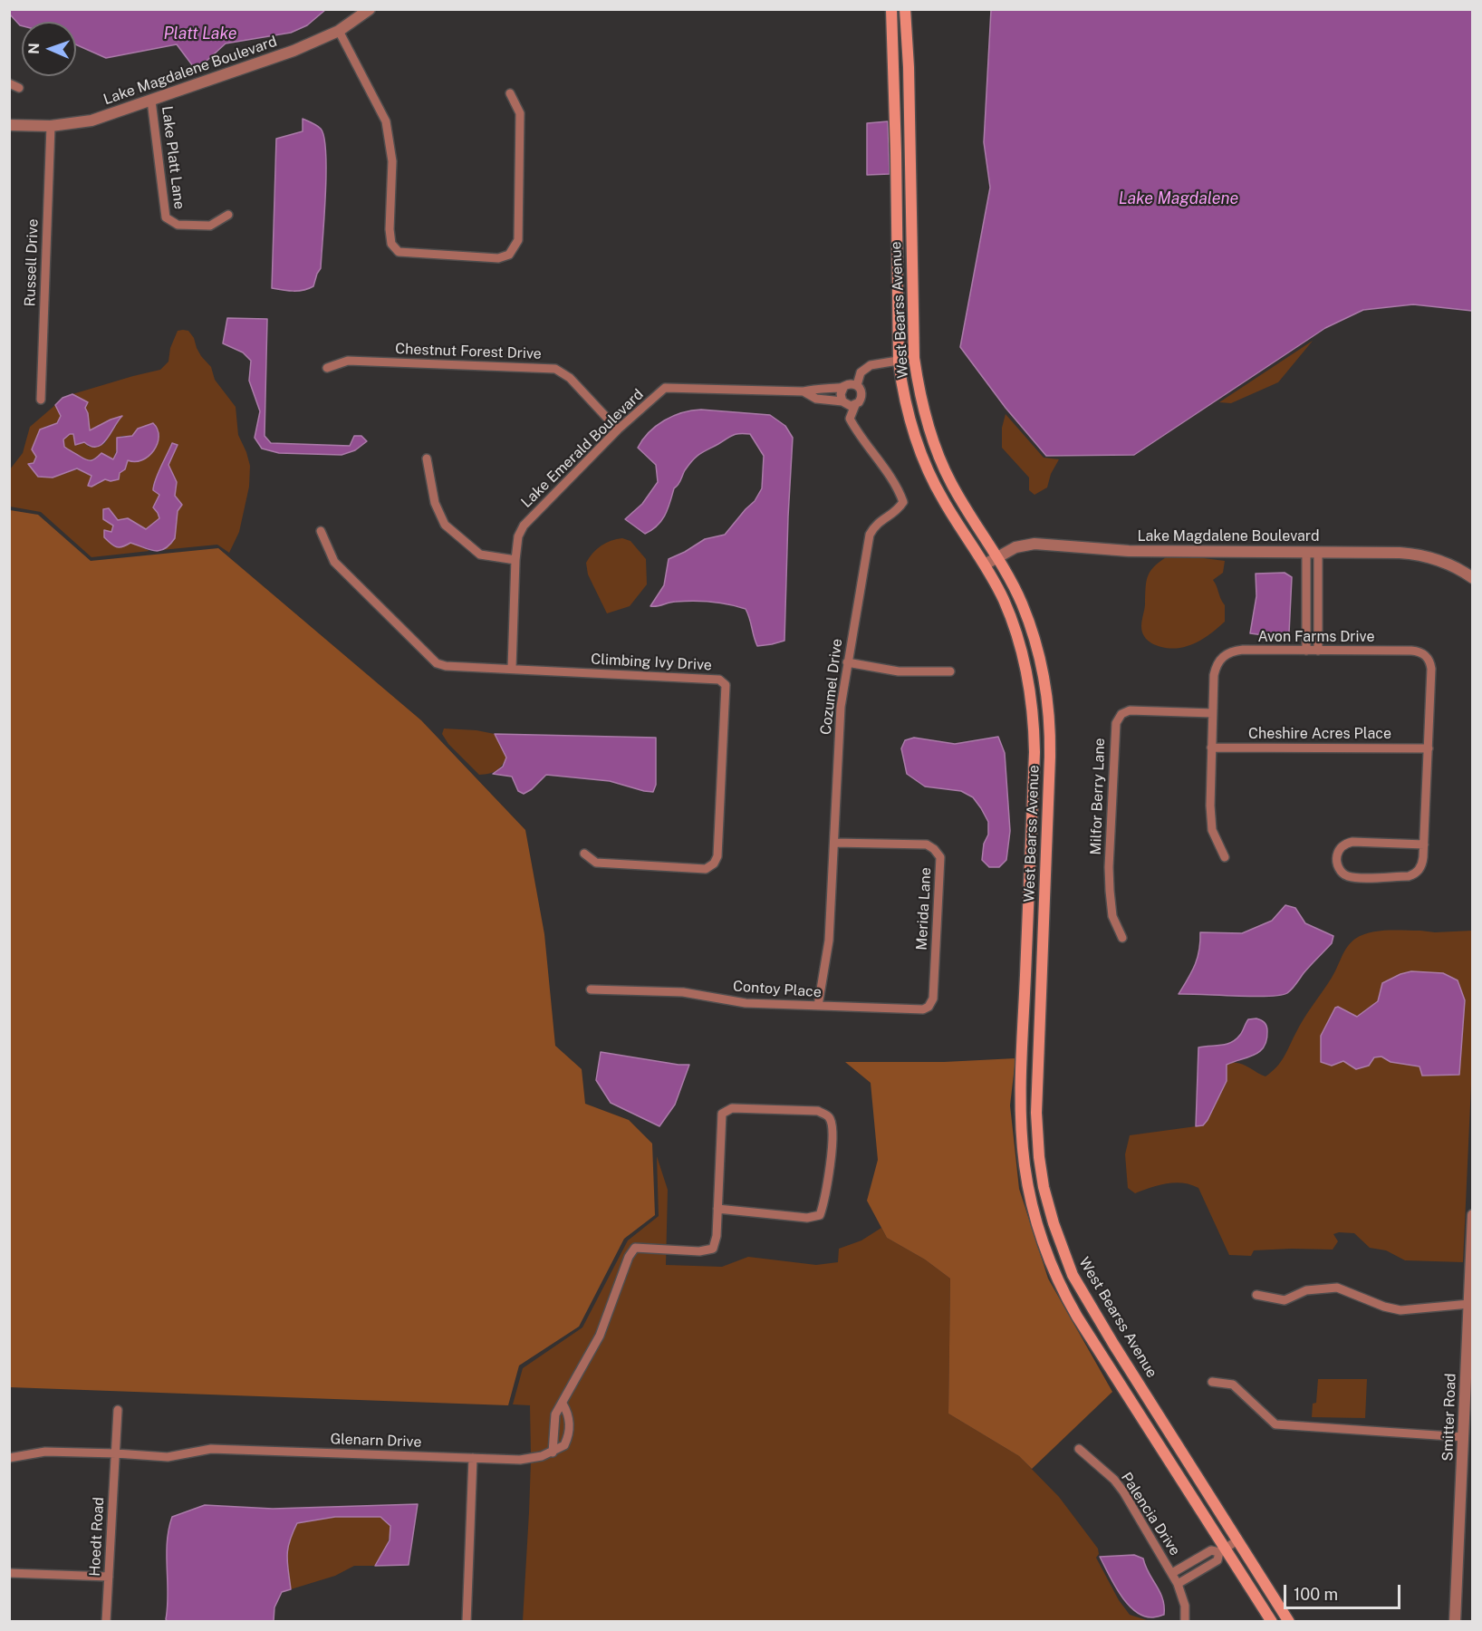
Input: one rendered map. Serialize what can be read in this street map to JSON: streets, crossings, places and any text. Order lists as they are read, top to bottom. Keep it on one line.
{"streets":{"main road":["West Bearss Avenue"],"street":["Lake Magdalene Boulevard","Lake Platt Lane","Russell Drive","Chestnut Forest Drive","Lake Emerald Boulevard","Avon Farms Drive","Climbing Ivy Drive","Cozumel Drive","Cheshire Acres Place","Milfor Berry Lane","Merida Lane","Contoy Place","Smitter Road","Glenarn Drive","Palencia Drive","Hoedt Road"]},"crossings":[["Lake Magdalene Boulevard","Lake Platt Lane"],["Lake Magdalene Boulevard","Russell Drive"],["Lake Magdalene Boulevard","West Bearss Avenue"],["West Bearss Avenue","Palencia Drive"],["Chestnut Forest Drive","Lake Emerald Boulevard"],["Lake Emerald Boulevard","Climbing Ivy Drive"],["Lake Emerald Boulevard","Cozumel Drive"],["Avon Farms Drive","Cheshire Acres Place"],["Avon Farms Drive","Milfor Berry Lane"],["Cozumel Drive","Merida Lane"],["Cozumel Drive","Contoy Place"],["Merida Lane","Contoy Place"],["Glenarn Drive","Hoedt Road"]],"water":["Platt Lake","Lake Magdalene"],"scale_bar":"100 m","north":"left"}
